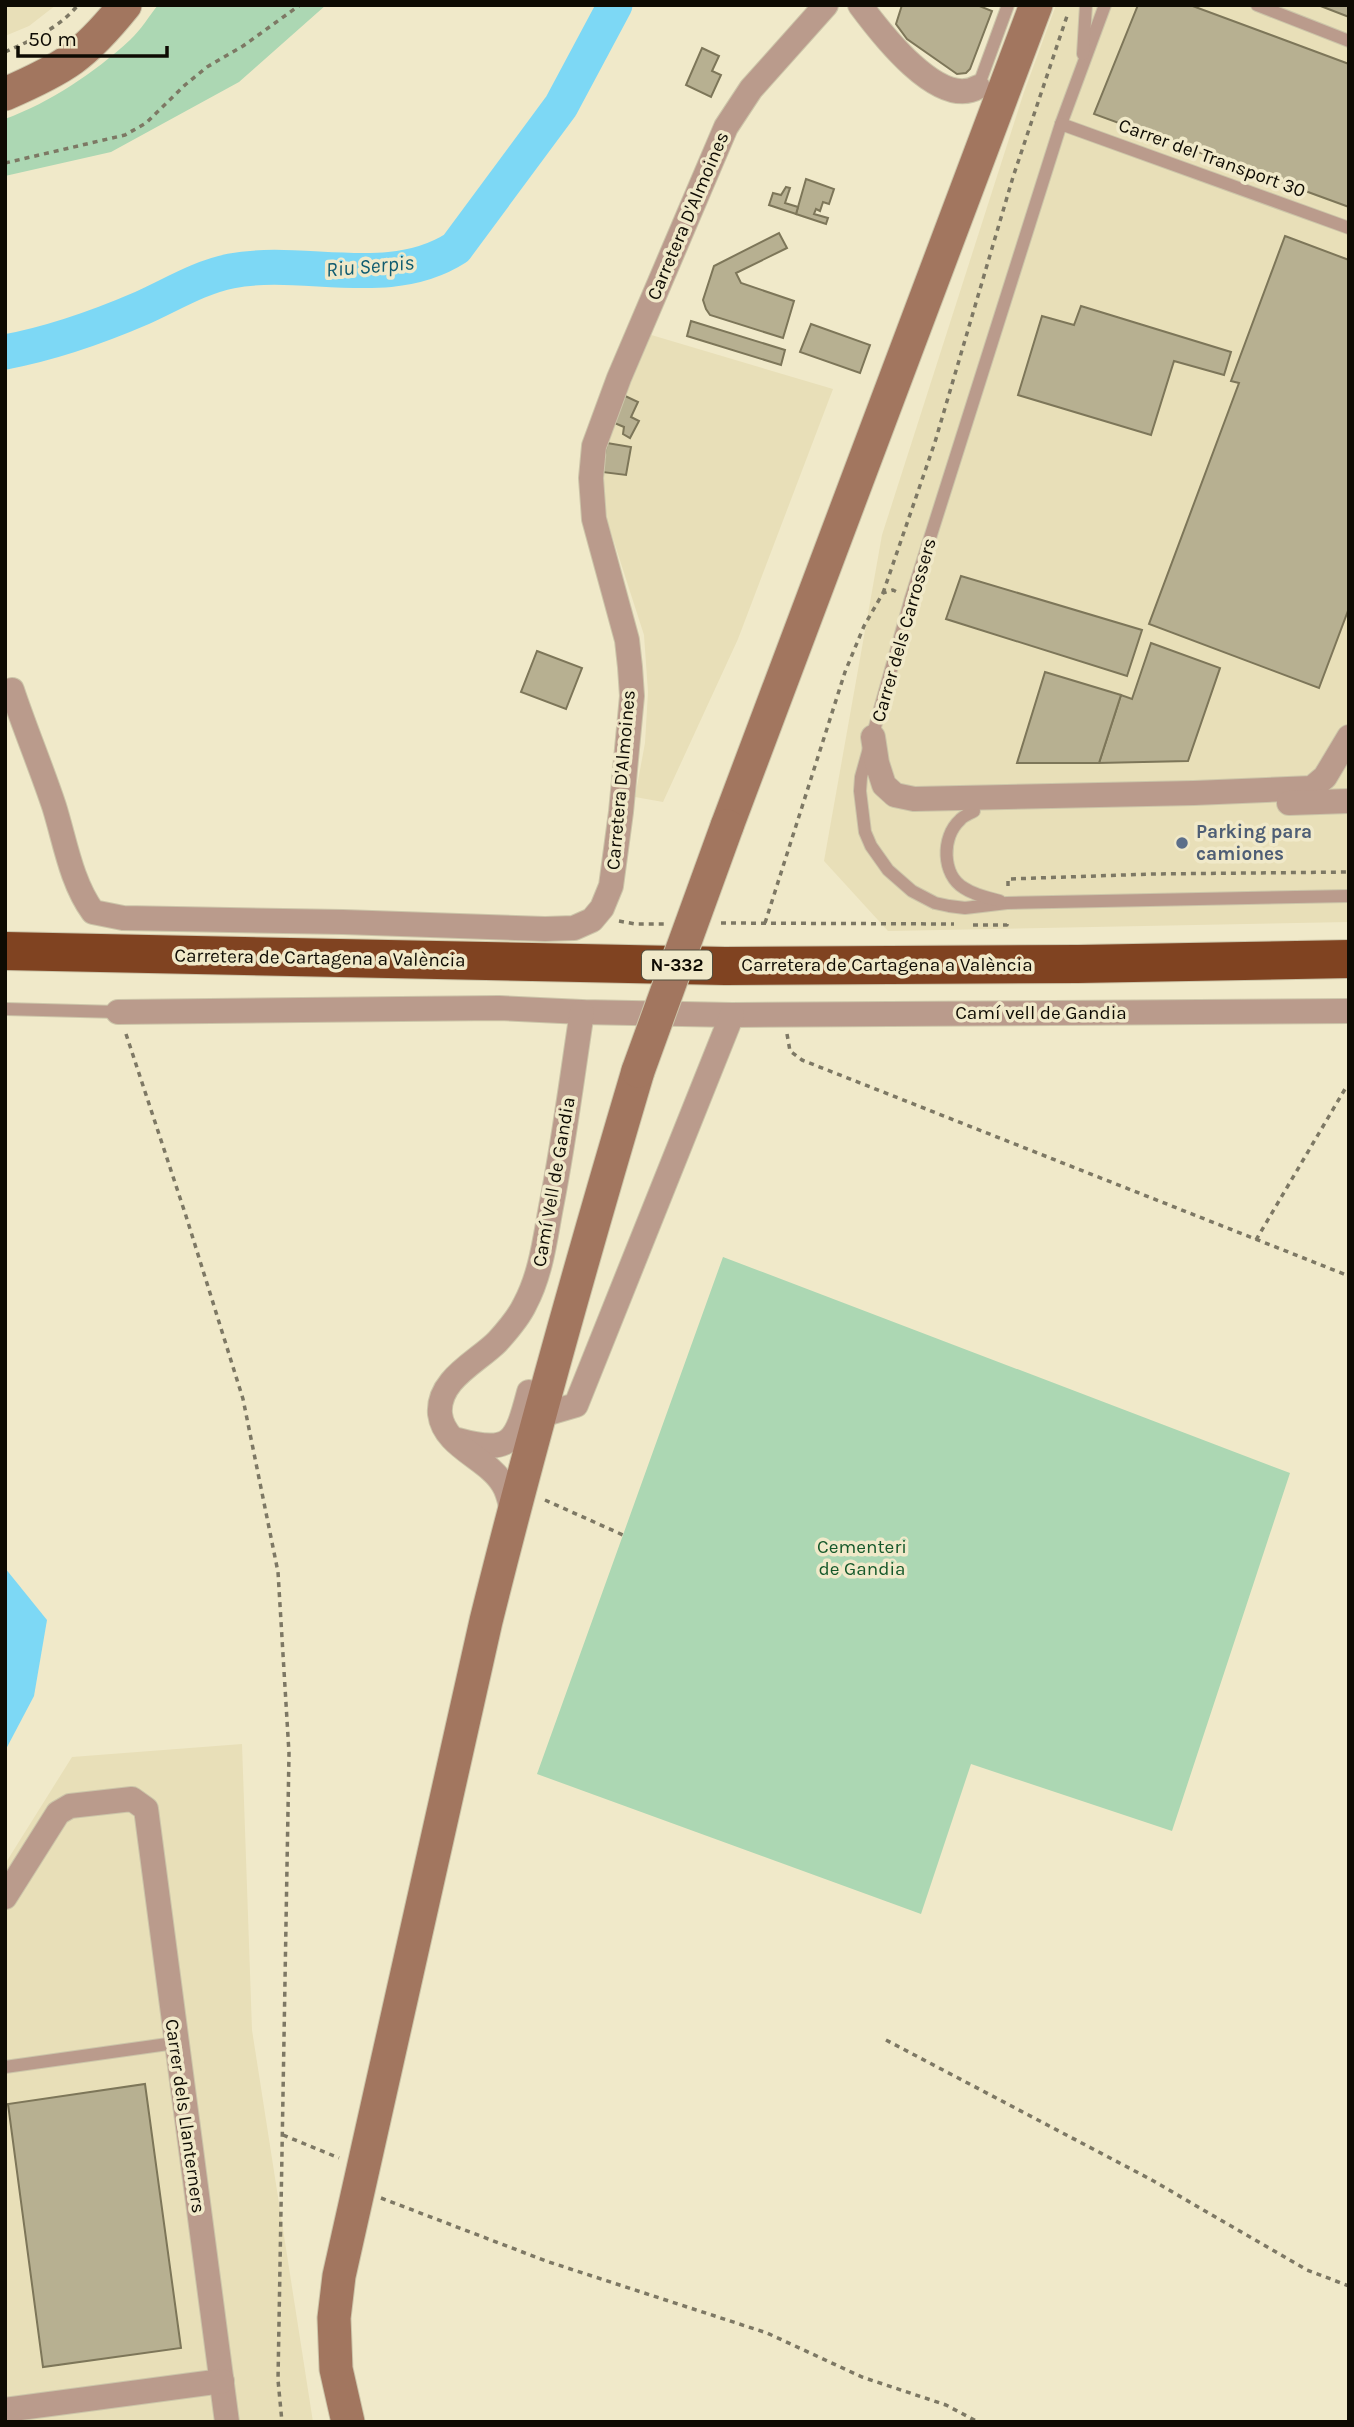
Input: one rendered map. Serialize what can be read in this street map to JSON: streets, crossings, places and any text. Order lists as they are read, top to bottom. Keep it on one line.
{"streets":{"highway":["Carretera de Cartagena a València","N-332"],"street":["Carretera D'Almoines","Carrer dels Carrossers","Camí vell de Gandia","Camí Vell de Gandia","Carrer dels Llanterners"],"lane":["Carrer del Transport 30"]},"crossings":[["Carrer del Transport 30","Carrer dels Carrossers"],["Camí vell de Gandia","Camí Vell de Gandia"]],"water":["Riu Serpis"],"parks":["Cementeri de Gandia"],"places":["Parking para camiones"],"scale_bar":"50 m"}
